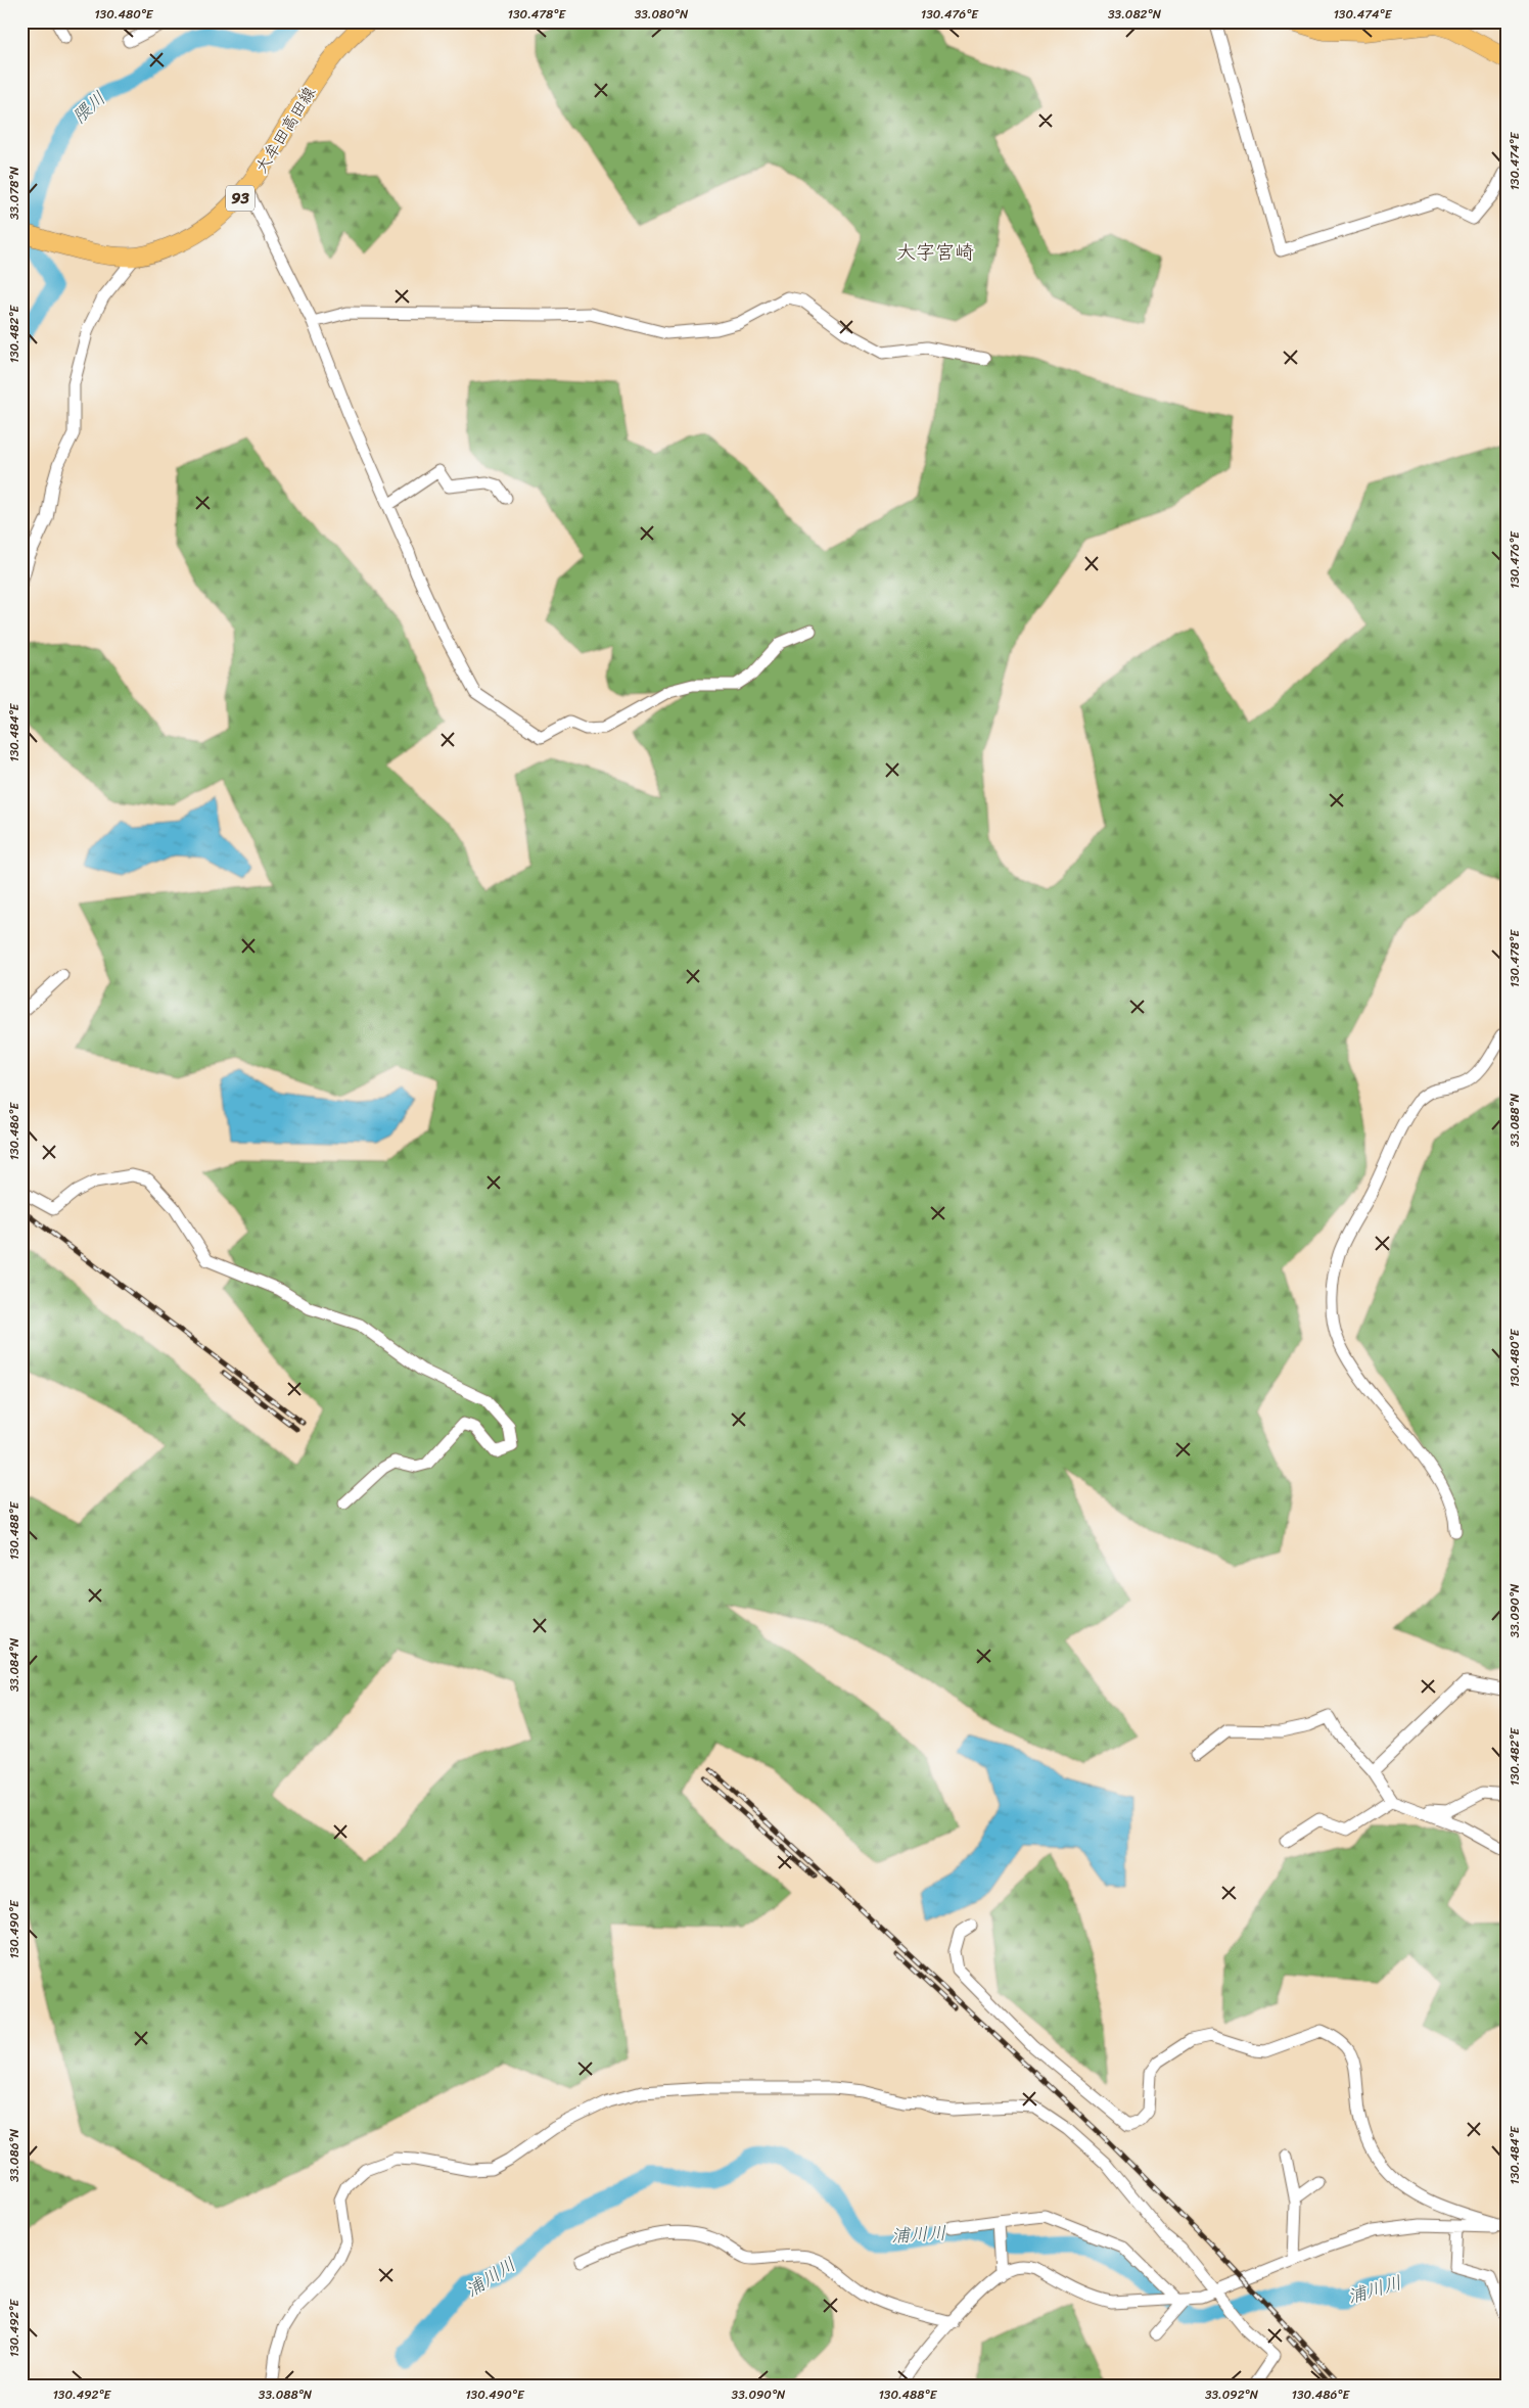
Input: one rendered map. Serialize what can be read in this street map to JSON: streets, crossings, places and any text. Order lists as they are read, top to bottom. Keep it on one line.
{"streets":{"main road":["大牟田高田線","93"]},"districts":["大字宮崎"],"water":["隈川","浦川川"],"coordinates":["130.480°E","130.478°E","33.080°N","130.476°E","33.082°N","130.474°E","33.078°N","130.482°E","130.484°E","33.088°N","130.486°E","130.488°E","33.090°N","33.084°N","130.490°E","33.086°N","130.492°E","33.092°N"]}
